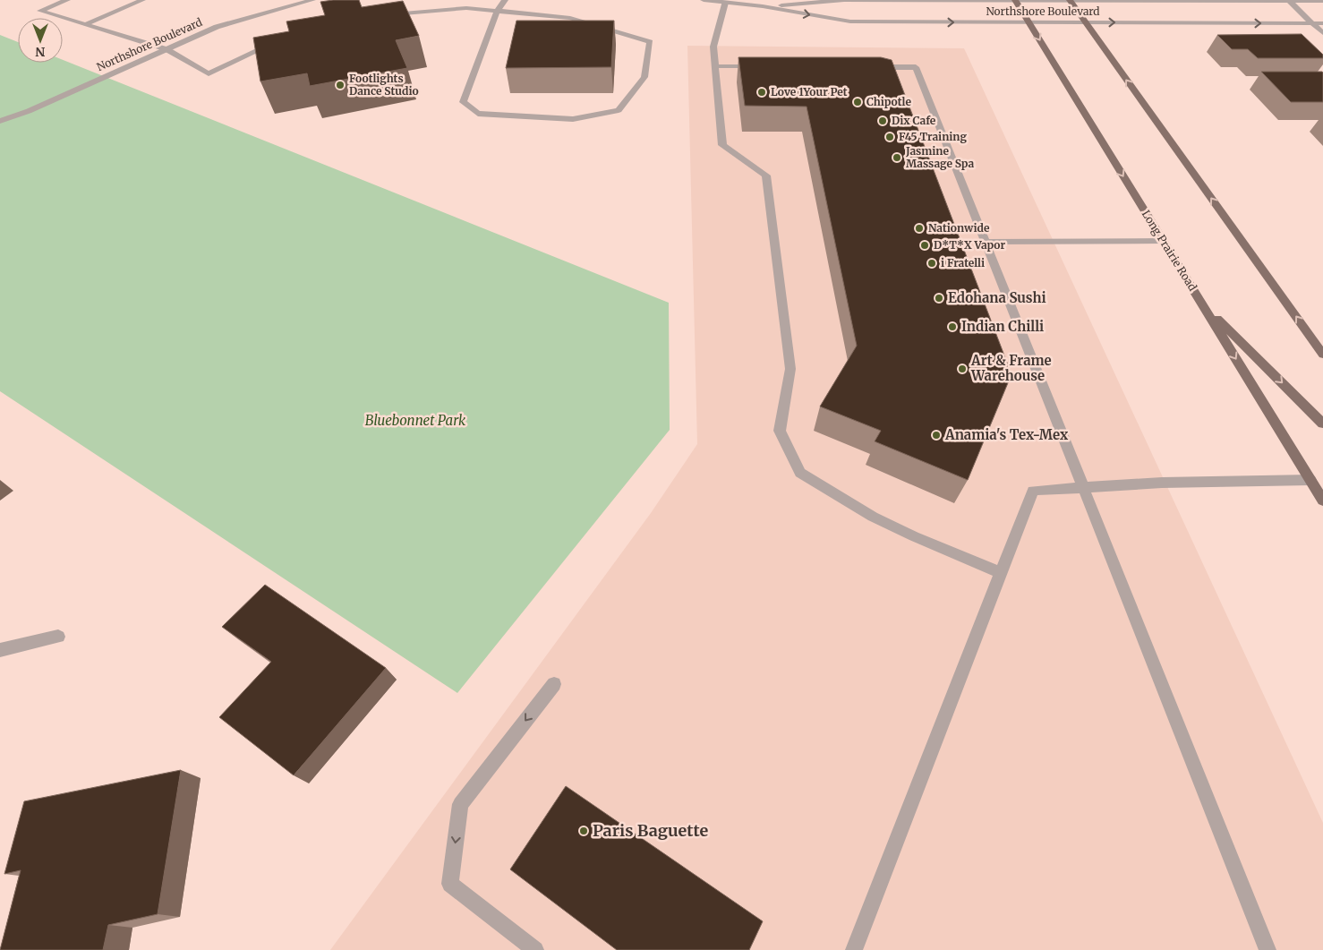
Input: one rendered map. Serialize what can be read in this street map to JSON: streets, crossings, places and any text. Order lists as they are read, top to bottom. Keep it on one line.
{"streets":{"main road":["Long Prairie Road"],"street":["Northshore Boulevard"]},"crossings":[["Northshore Boulevard","Long Prairie Road"]],"parks":["Bluebonnet Park"],"places":["Footlights Dance Studio","Love 1Your Pet","Chipotle","Dix Cafe","F45 Training","Jasmine Massage Spa","Nationwide","D*T*X Vapor","i Fratelli","Edohana Sushi","Indian Chilli","Art & Frame Warehouse","Anamia's Tex-Mex","Paris Baguette"],"north":"bottom"}
